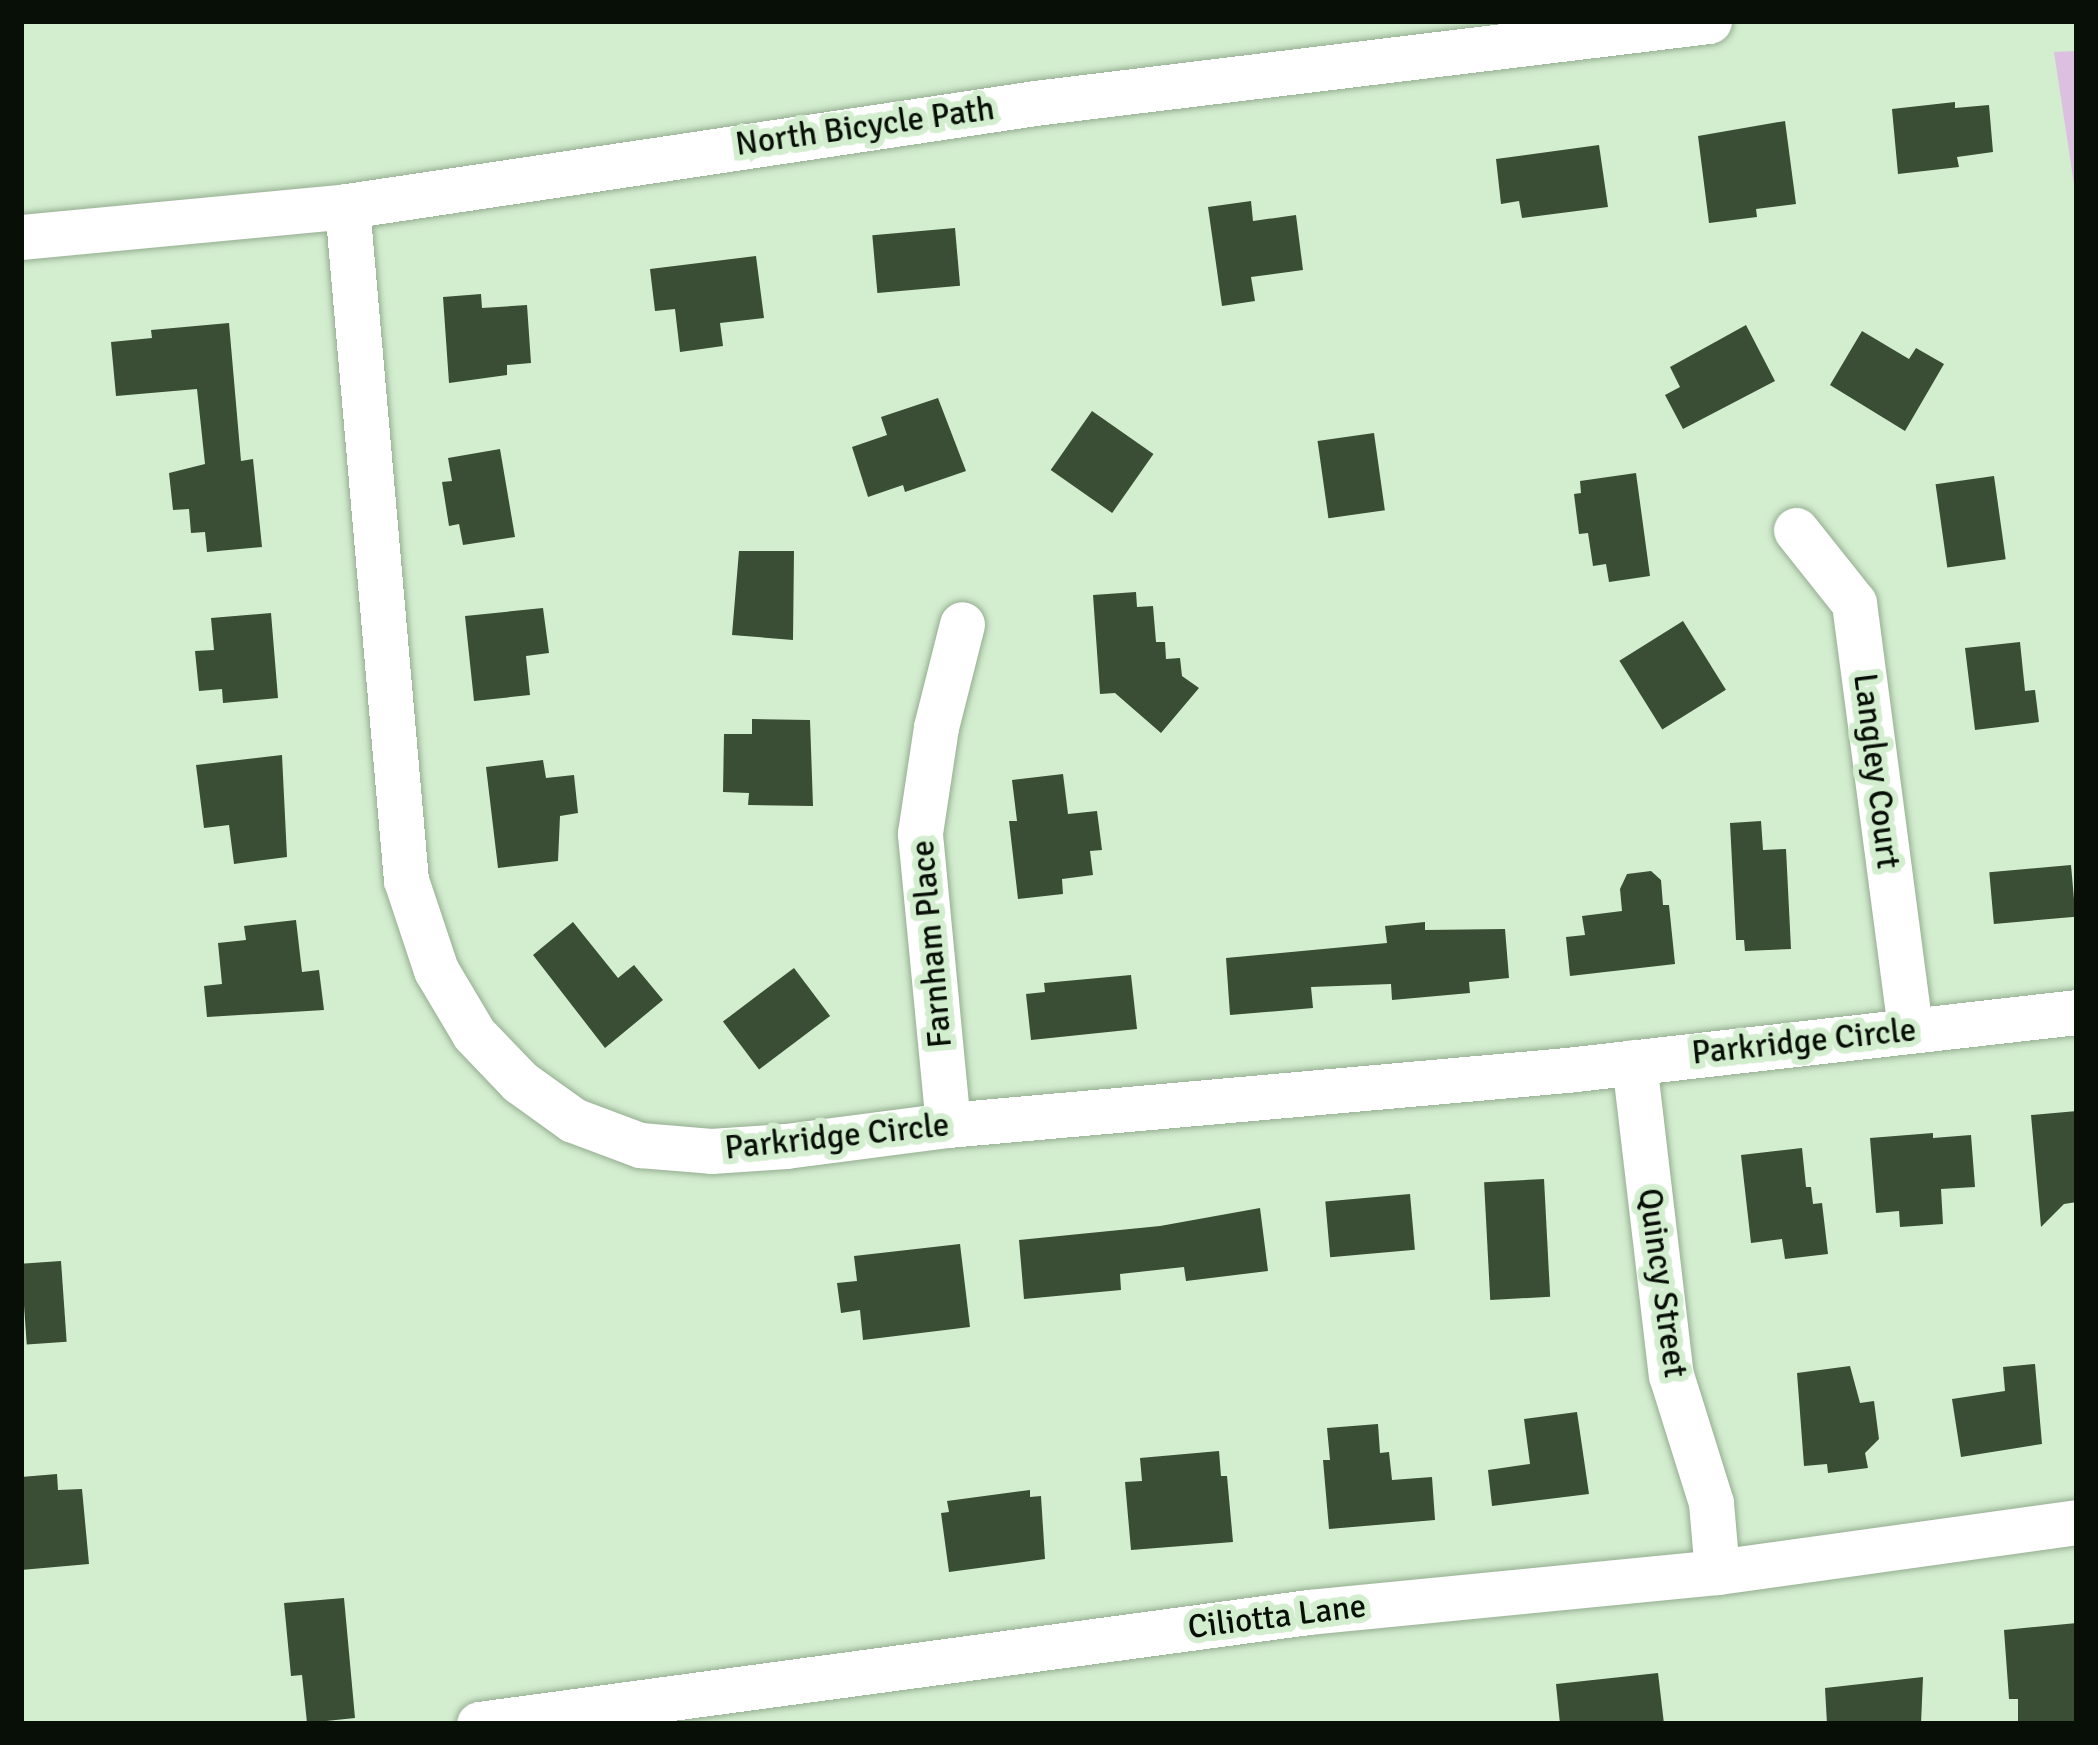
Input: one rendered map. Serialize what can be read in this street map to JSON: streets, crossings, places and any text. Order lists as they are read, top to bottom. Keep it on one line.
{"streets":{"street":["North Bicycle Path","Langley Court","Farnham Place","Parkridge Circle","Quincy Street","Ciliotta Lane"]},"crossings":[["North Bicycle Path","Parkridge Circle"],["Langley Court","Parkridge Circle"],["Farnham Place","Parkridge Circle"],["Parkridge Circle","Quincy Street"],["Quincy Street","Ciliotta Lane"]]}
